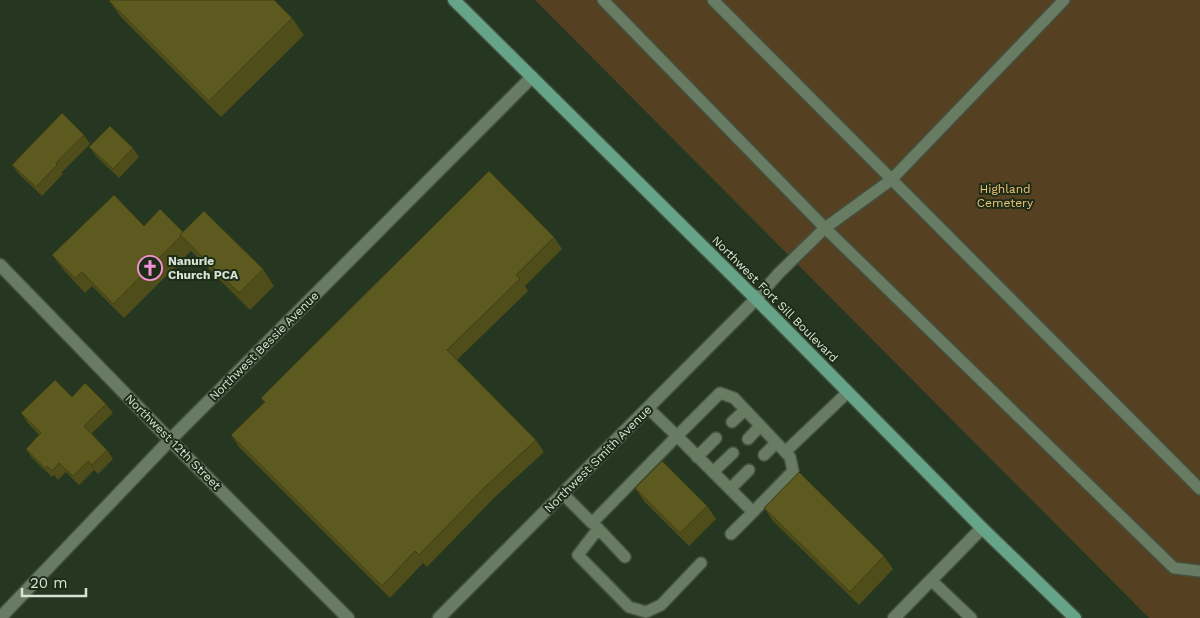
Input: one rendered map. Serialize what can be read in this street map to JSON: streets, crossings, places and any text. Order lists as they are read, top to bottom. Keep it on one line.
{"streets":{"main road":["Northwest Fort Sill Boulevard"],"street":["Northwest Bessie Avenue","Northwest 12th Street","Northwest Smith Avenue"]},"crossings":[["Northwest Fort Sill Boulevard","Northwest Bessie Avenue"],["Northwest Fort Sill Boulevard","Northwest Smith Avenue"],["Northwest Bessie Avenue","Northwest 12th Street"]],"parks":["Highland Cemetery"],"places":{"church":["Nanurie Church PCA"]},"scale_bar":"20 m"}
